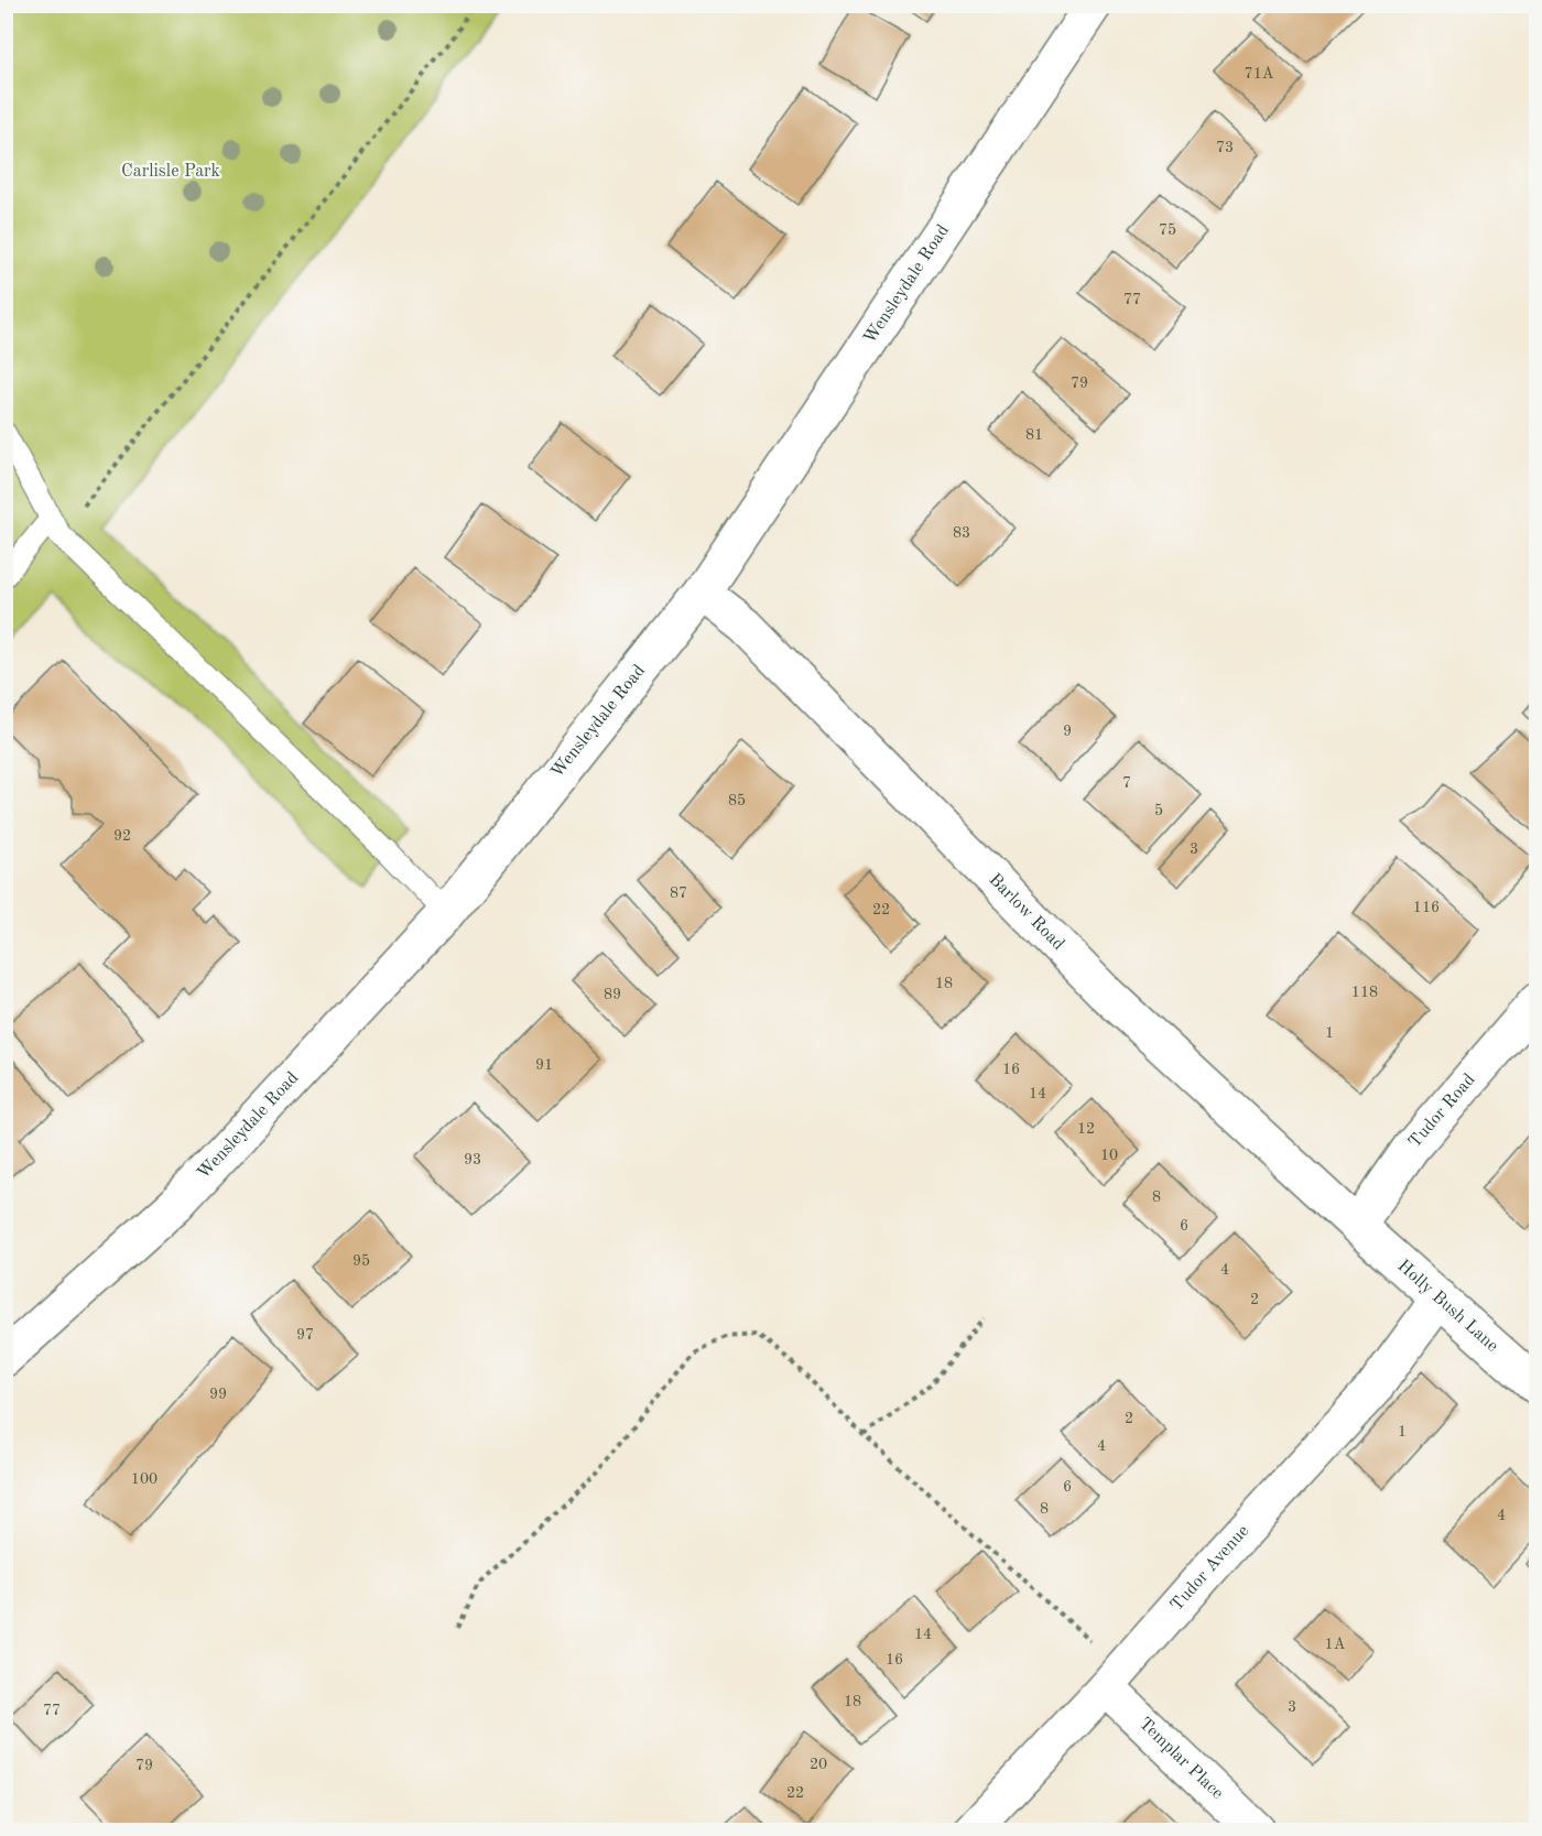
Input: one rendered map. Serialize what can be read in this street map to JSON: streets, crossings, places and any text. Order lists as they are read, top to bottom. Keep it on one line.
{"streets":{"street":["Wensleydale Road","Barlow Road","Tudor Road","Holly Bush Lane","Tudor Avenue","Templar Place"]},"crossings":[["Wensleydale Road","Barlow Road"],["Barlow Road","Tudor Road"],["Barlow Road","Holly Bush Lane"],["Tudor Road","Holly Bush Lane"],["Holly Bush Lane","Tudor Avenue"],["Tudor Avenue","Templar Place"]],"parks":["Carlisle Park"],"house_numbers":["71A","73","75","77","79","81","83","9","7","85","5","92","3","87","116","22","18","118","89","1","91","16","14","12","10","93","8","6","95","4","2","97","99","2","1","4","100","6","8","4","14","1A","16","18","3","77","20","79","22"]}
